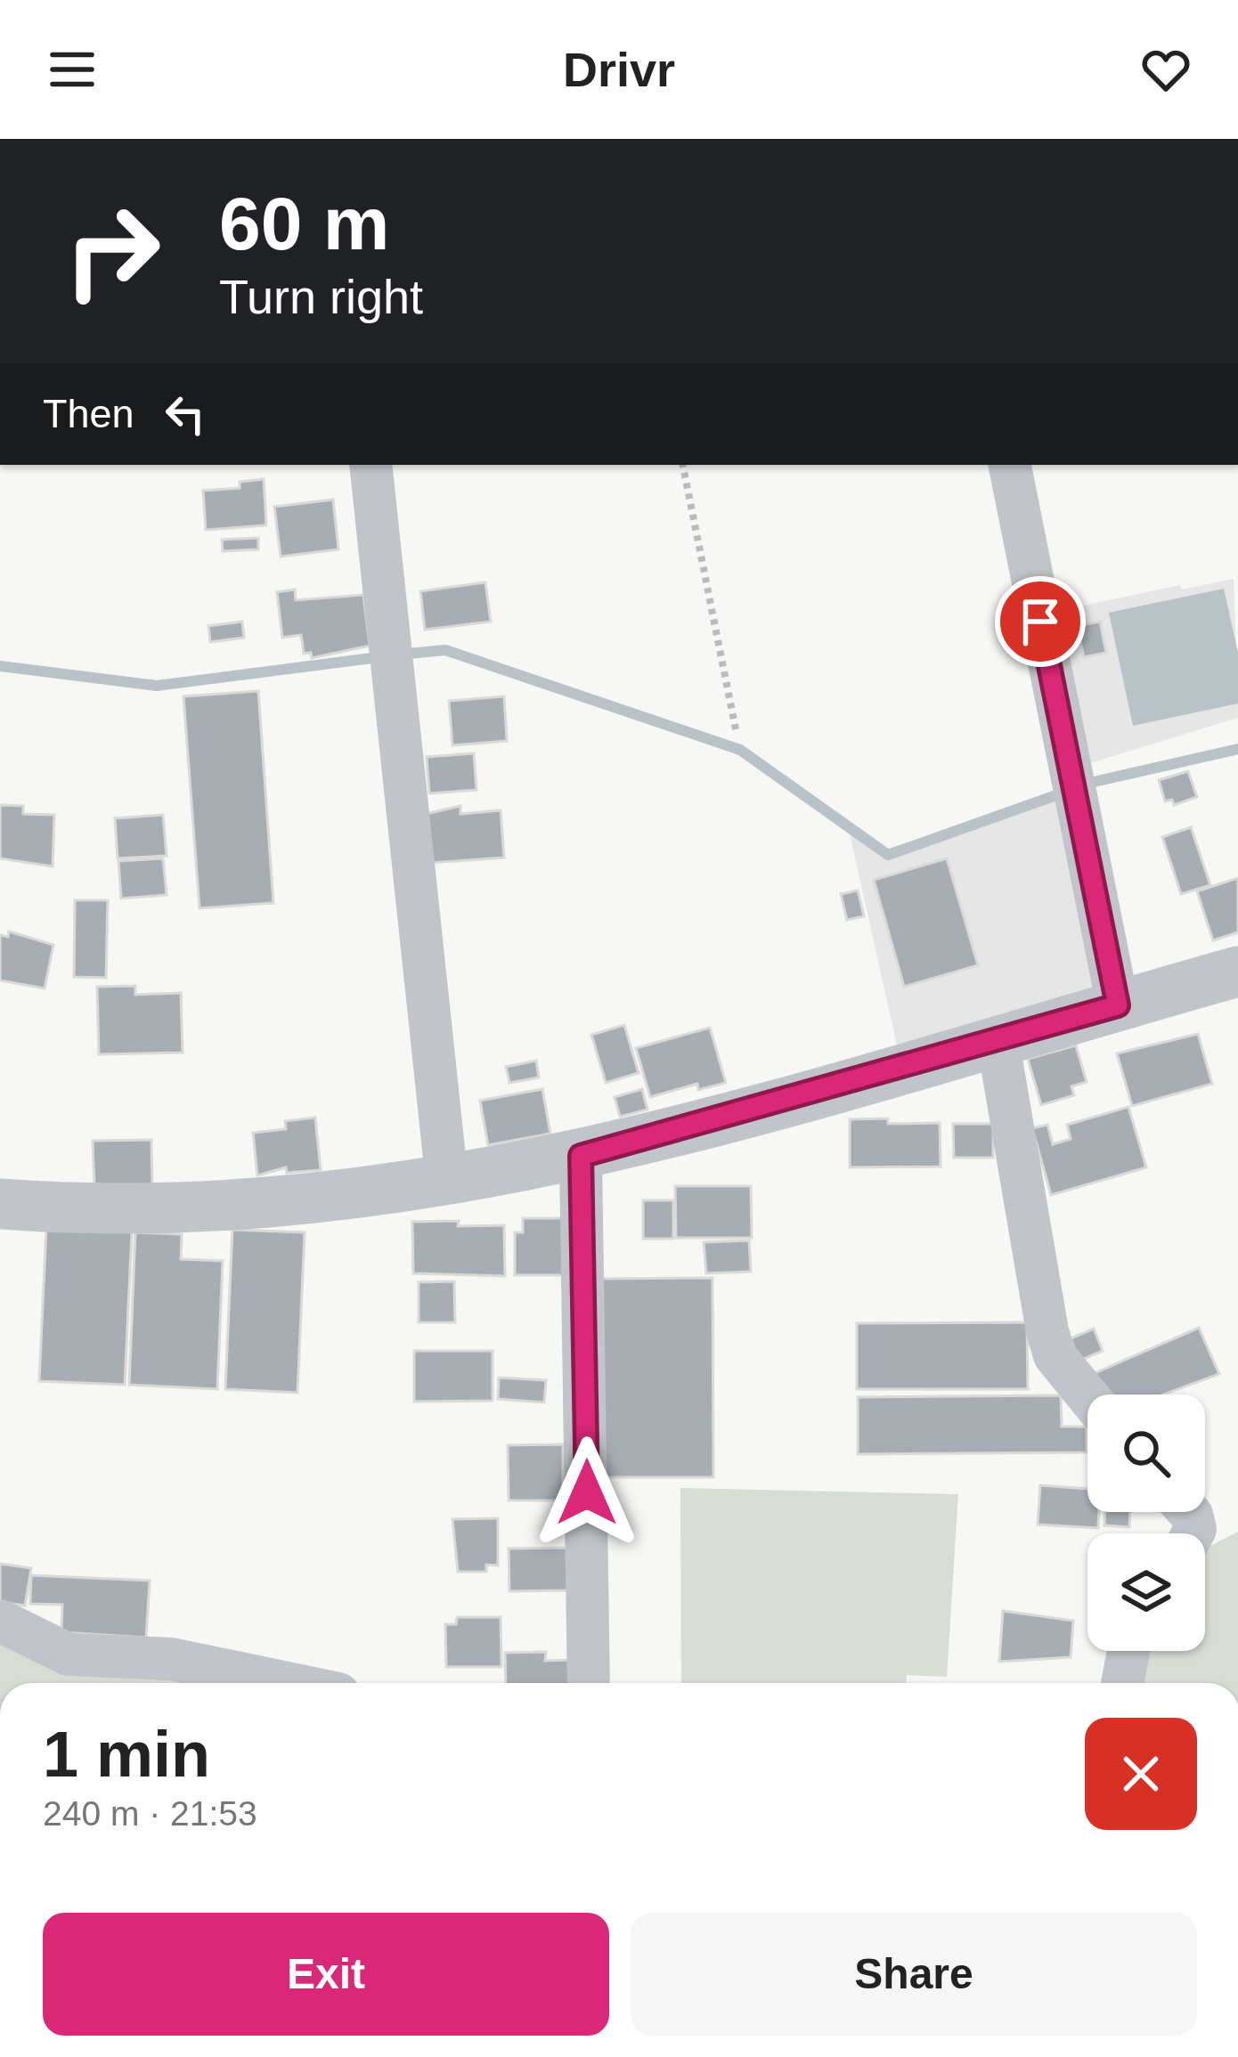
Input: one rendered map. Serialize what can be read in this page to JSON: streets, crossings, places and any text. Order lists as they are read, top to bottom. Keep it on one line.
{"page":{"header":"Drivr","turn":["60 m","Turn right"],"then":"Then","heading":["1 min","240 m · 21:53"],"buttons":["Exit","Share"]}}
